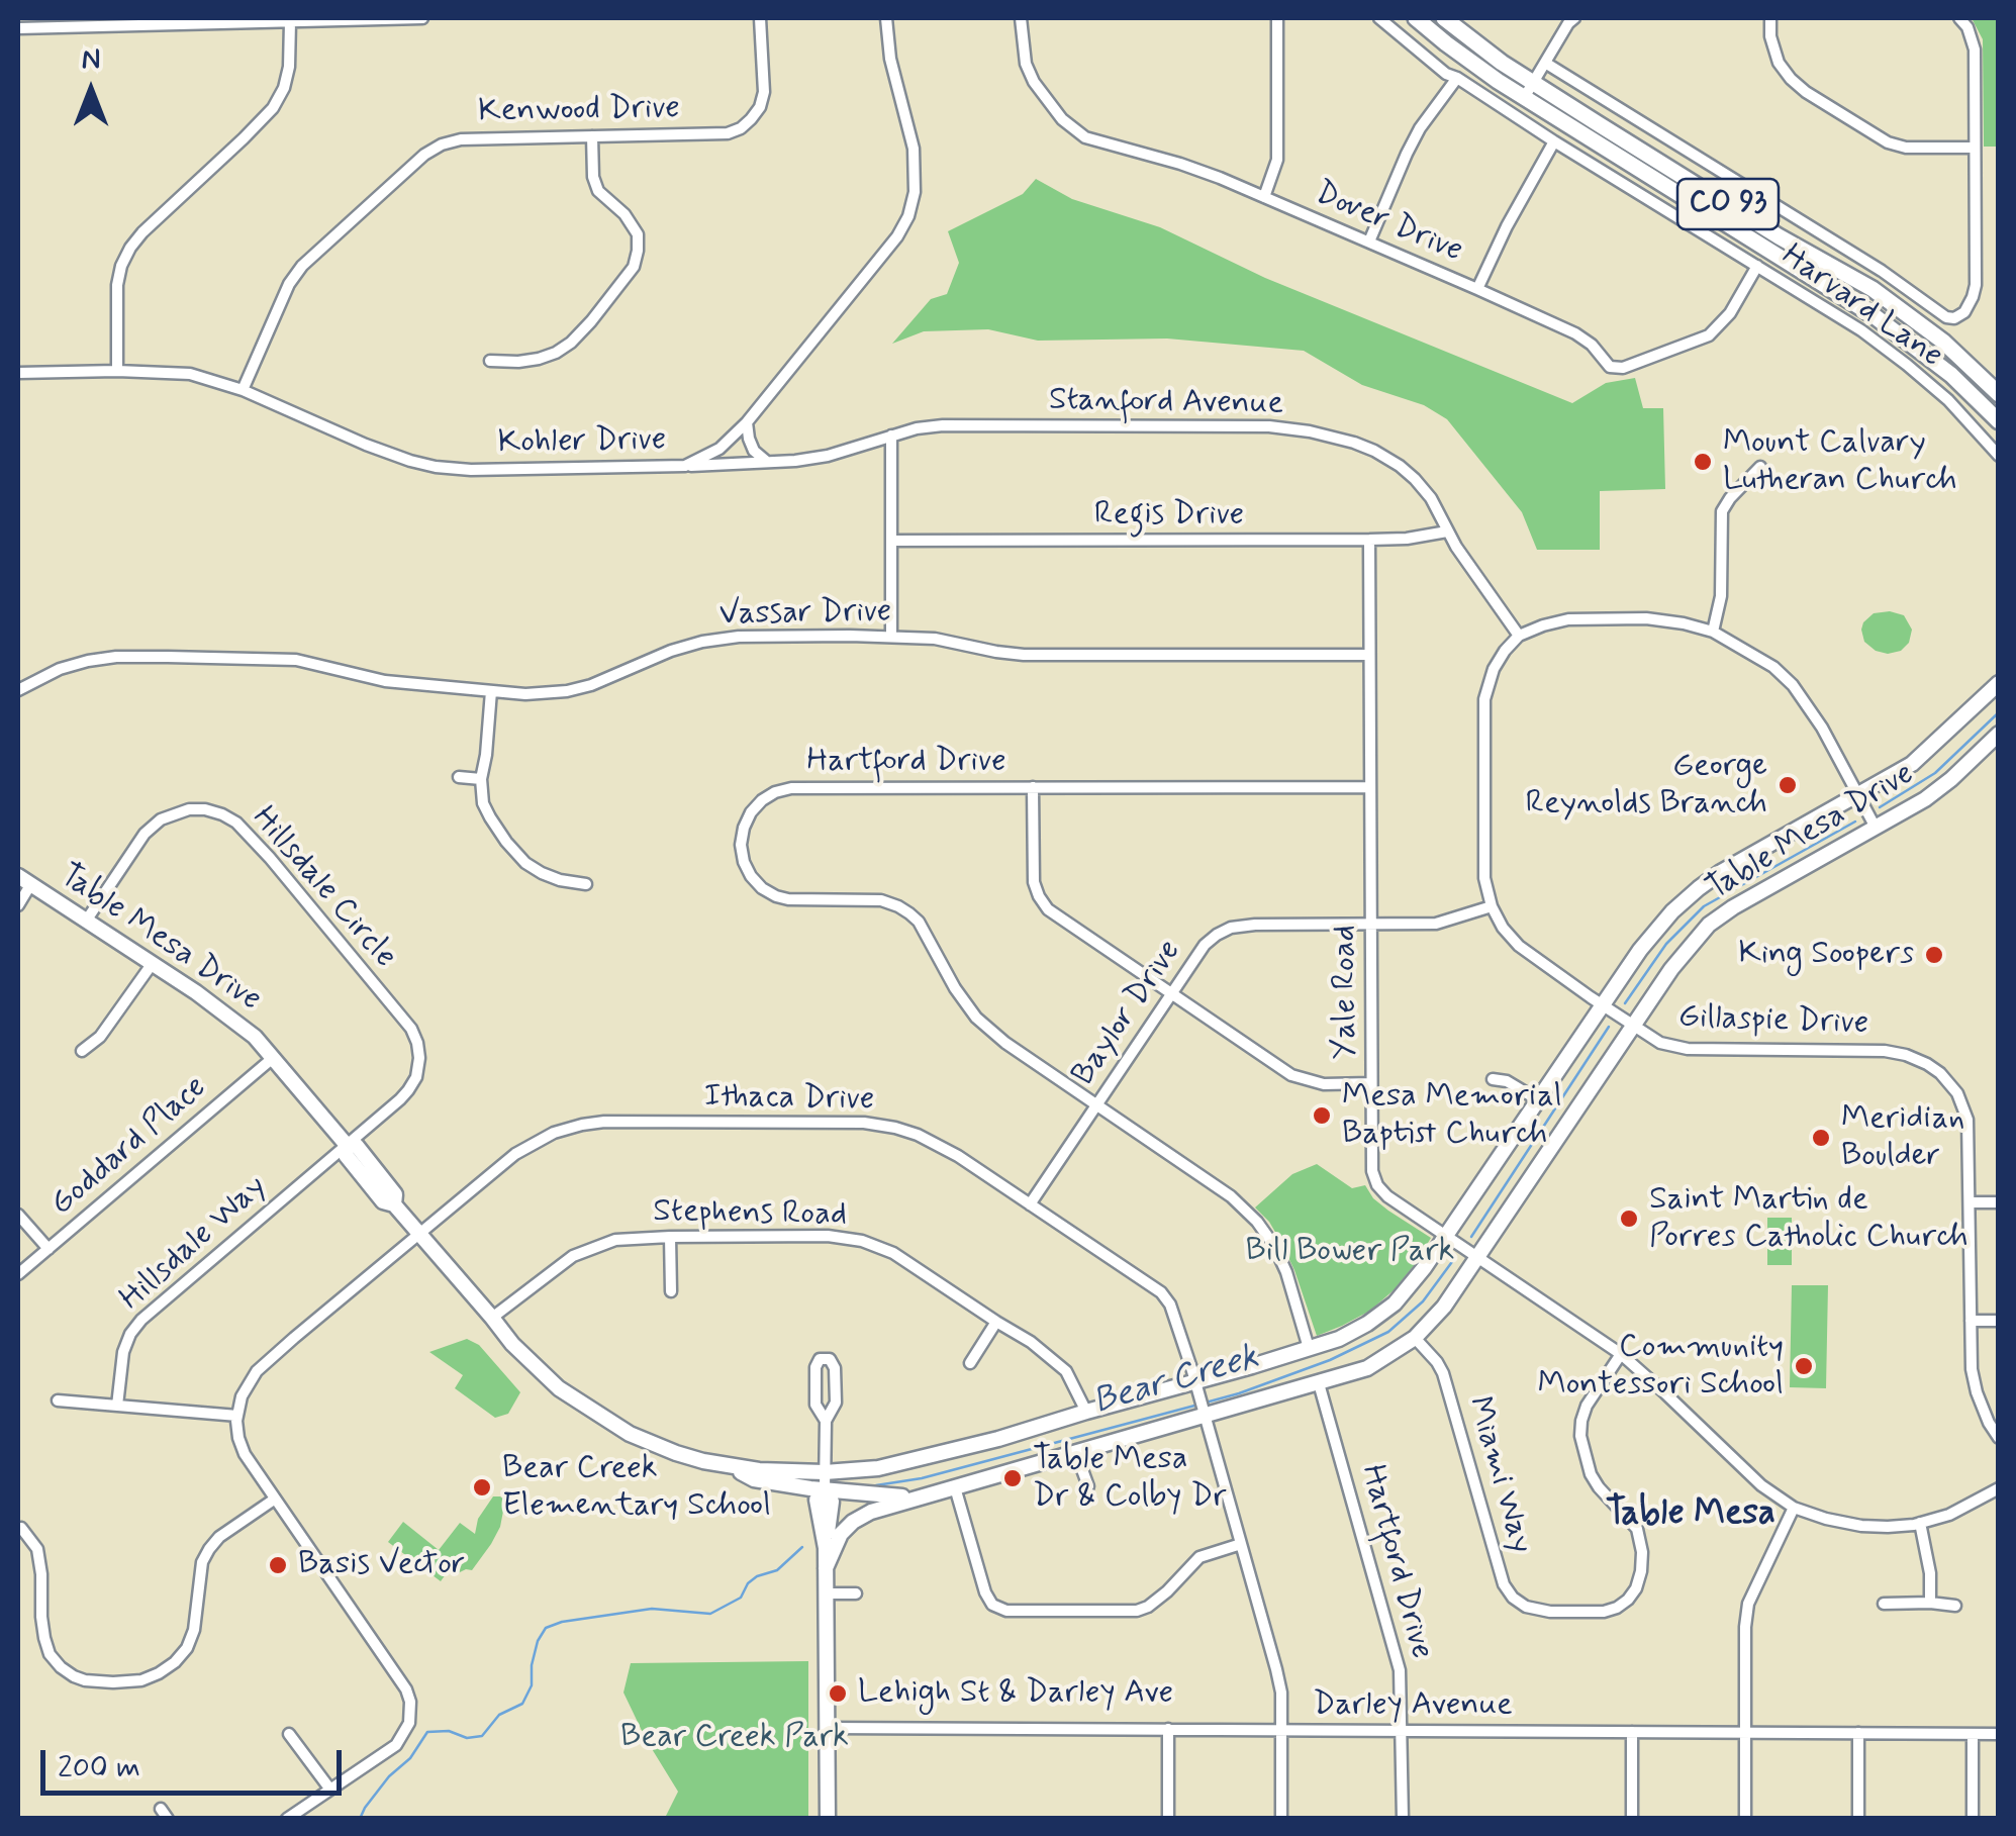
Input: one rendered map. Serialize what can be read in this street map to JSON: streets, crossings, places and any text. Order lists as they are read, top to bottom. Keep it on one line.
{"streets":{"main road":["CO 93"],"street":["Kenwood Drive","Dover Drive","Harvard Lane","Stanford Avenue","Kohler Drive","Regis Drive","Vassar Drive","Hartford Drive","Table Mesa Drive","Hillsdale Circle","Yale Road","Baylor Drive","Gillaspie Drive","Ithaca Drive","Goddard Place","Stephens Road","Hillsdale Way","Miami Way","Darley Avenue"]},"crossings":[["Kenwood Drive","Kohler Drive"],["Dover Drive","Harvard Lane"],["Stanford Avenue","Kohler Drive"],["Stanford Avenue","Regis Drive"],["Stanford Avenue","Gillaspie Drive"],["Regis Drive","Yale Road"],["Vassar Drive","Yale Road"],["Hartford Drive","Table Mesa Drive"],["Hartford Drive","Yale Road"],["Hartford Drive","Baylor Drive"],["Hartford Drive","Darley Avenue"],["Table Mesa Drive","Hillsdale Circle"],["Table Mesa Drive","Yale Road"],["Table Mesa Drive","Gillaspie Drive"],["Table Mesa Drive","Ithaca Drive"],["Table Mesa Drive","Goddard Place"],["Table Mesa Drive","Stephens Road"],["Table Mesa Drive","Hillsdale Way"],["Table Mesa Drive","Miami Way"],["Hillsdale Circle","Hillsdale Way"],["Yale Road","Baylor Drive"],["Yale Road","Miami Way"],["Baylor Drive","Gillaspie Drive"],["Baylor Drive","Ithaca Drive"],["Ithaca Drive","Darley Avenue"]],"districts":["Table Mesa"],"water":["Bear Creek"],"parks":["Bill Bower Park","Bear Creek Park"],"places":["Mount Calvary Lutheran Church","George Reynolds Branch","King Soopers","Mesa Memorial Baptist Church","Meridian Boulder","Saint Martin de Porres Catholic Church","Community Montessori School","Table Mesa Dr & Colby Dr","Bear Creek Elementary School","Basis Vector","Lehigh St & Darley Ave"],"scale_bar":"200 m","north":"top"}
